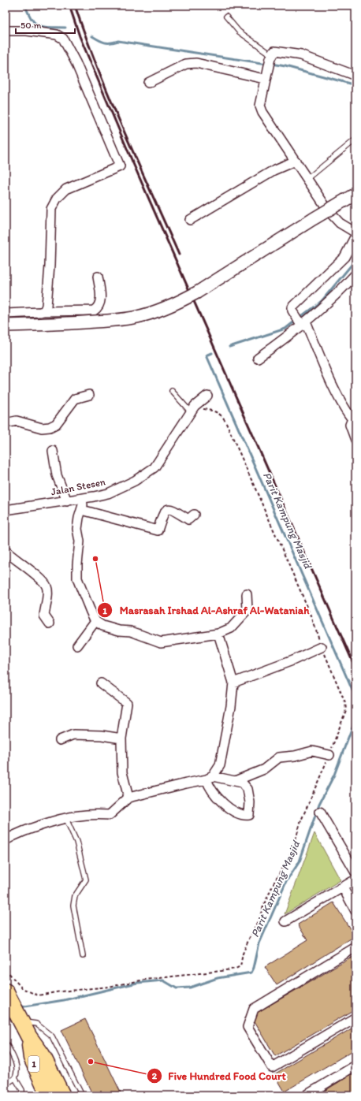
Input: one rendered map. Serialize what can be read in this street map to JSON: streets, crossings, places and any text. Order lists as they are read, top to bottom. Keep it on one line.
{"streets":{"highway":["1"],"street":["Jalan Stesen"]},"water":["Parit Kampung Masjid"],"places":["Masrasah Irshad Al-Ashraf Al-Wataniah","Five Hundred Food Court"],"scale_bar":"50 m"}
